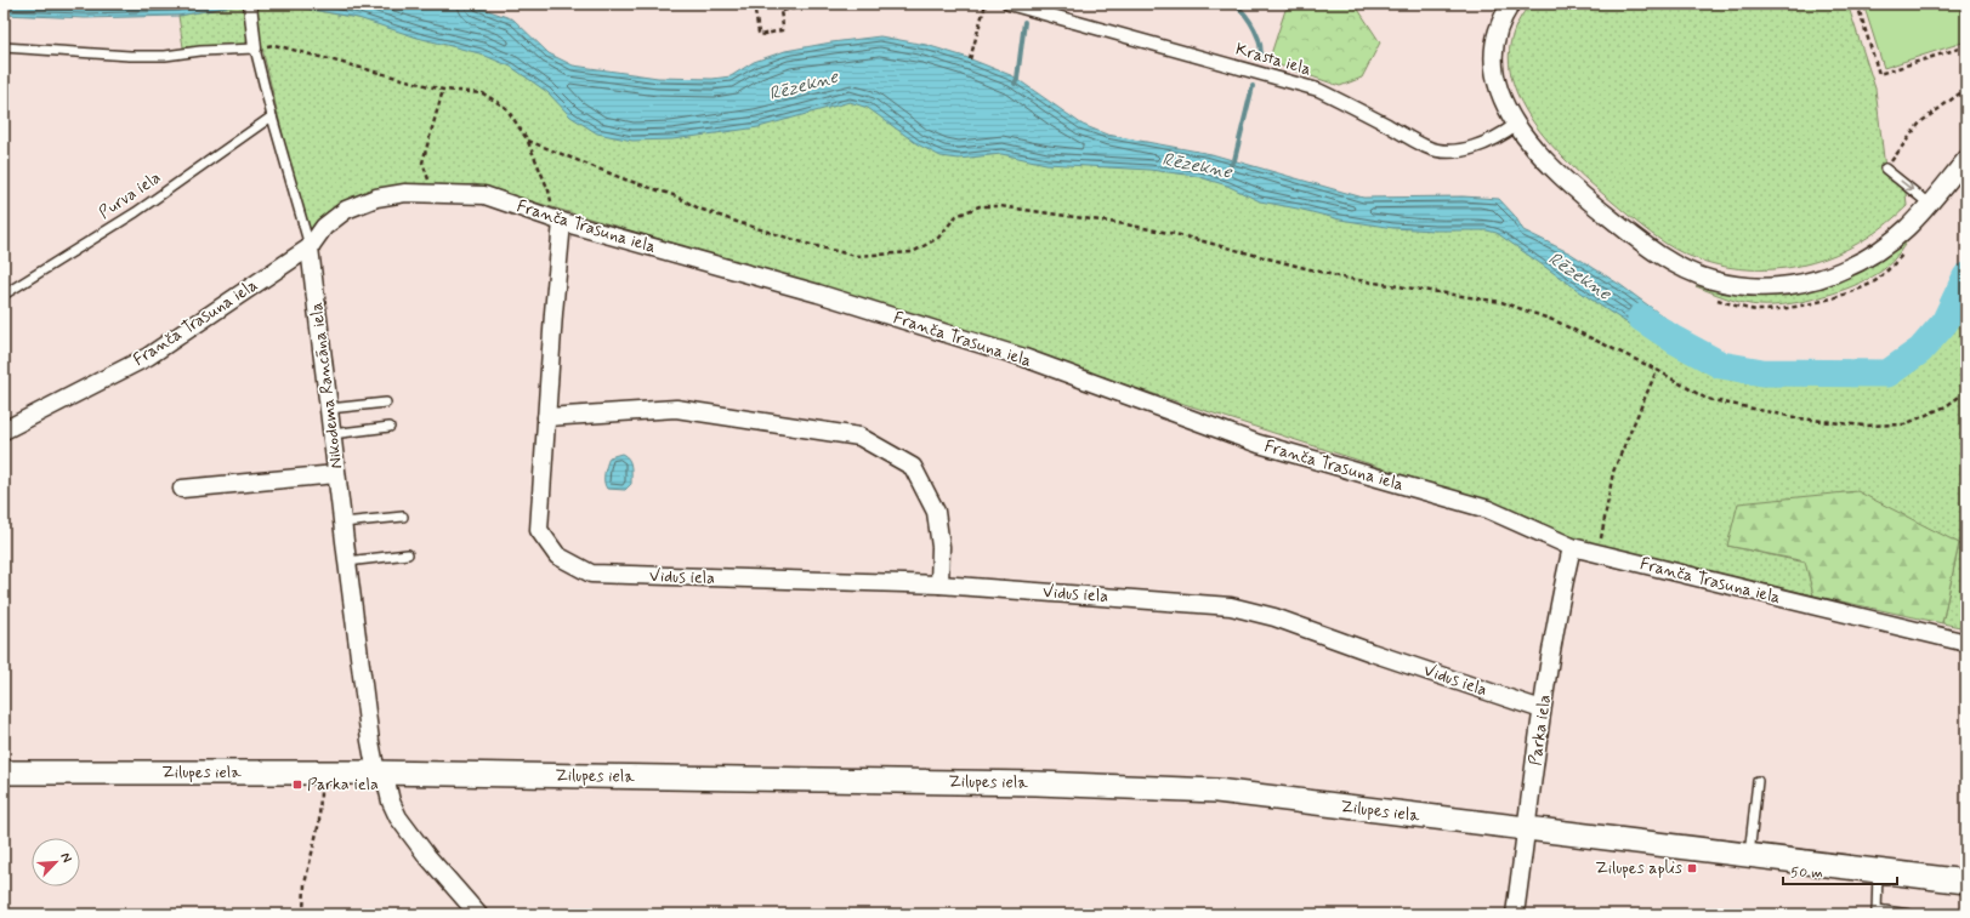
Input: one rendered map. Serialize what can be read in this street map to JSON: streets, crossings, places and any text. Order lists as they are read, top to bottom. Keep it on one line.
{"streets":{"main road":["Zilupes iela"],"street":["Krasta iela","Franča Trasuna iela","Nikodema Rancāna iela","Vidus iela","Parka iela"],"lane":["Purva iela"]},"crossings":[["Purva iela","Nikodema Rancāna iela"],["Franča Trasuna iela","Nikodema Rancāna iela"],["Franča Trasuna iela","Parka iela"],["Nikodema Rancāna iela","Zilupes iela"],["Vidus iela","Parka iela"],["Parka iela","Zilupes iela"]],"water":["Rēzekne"],"places":{"transit":["Parka iela","Zilupes aplis"]},"scale_bar":"50 m","north":"top right"}
